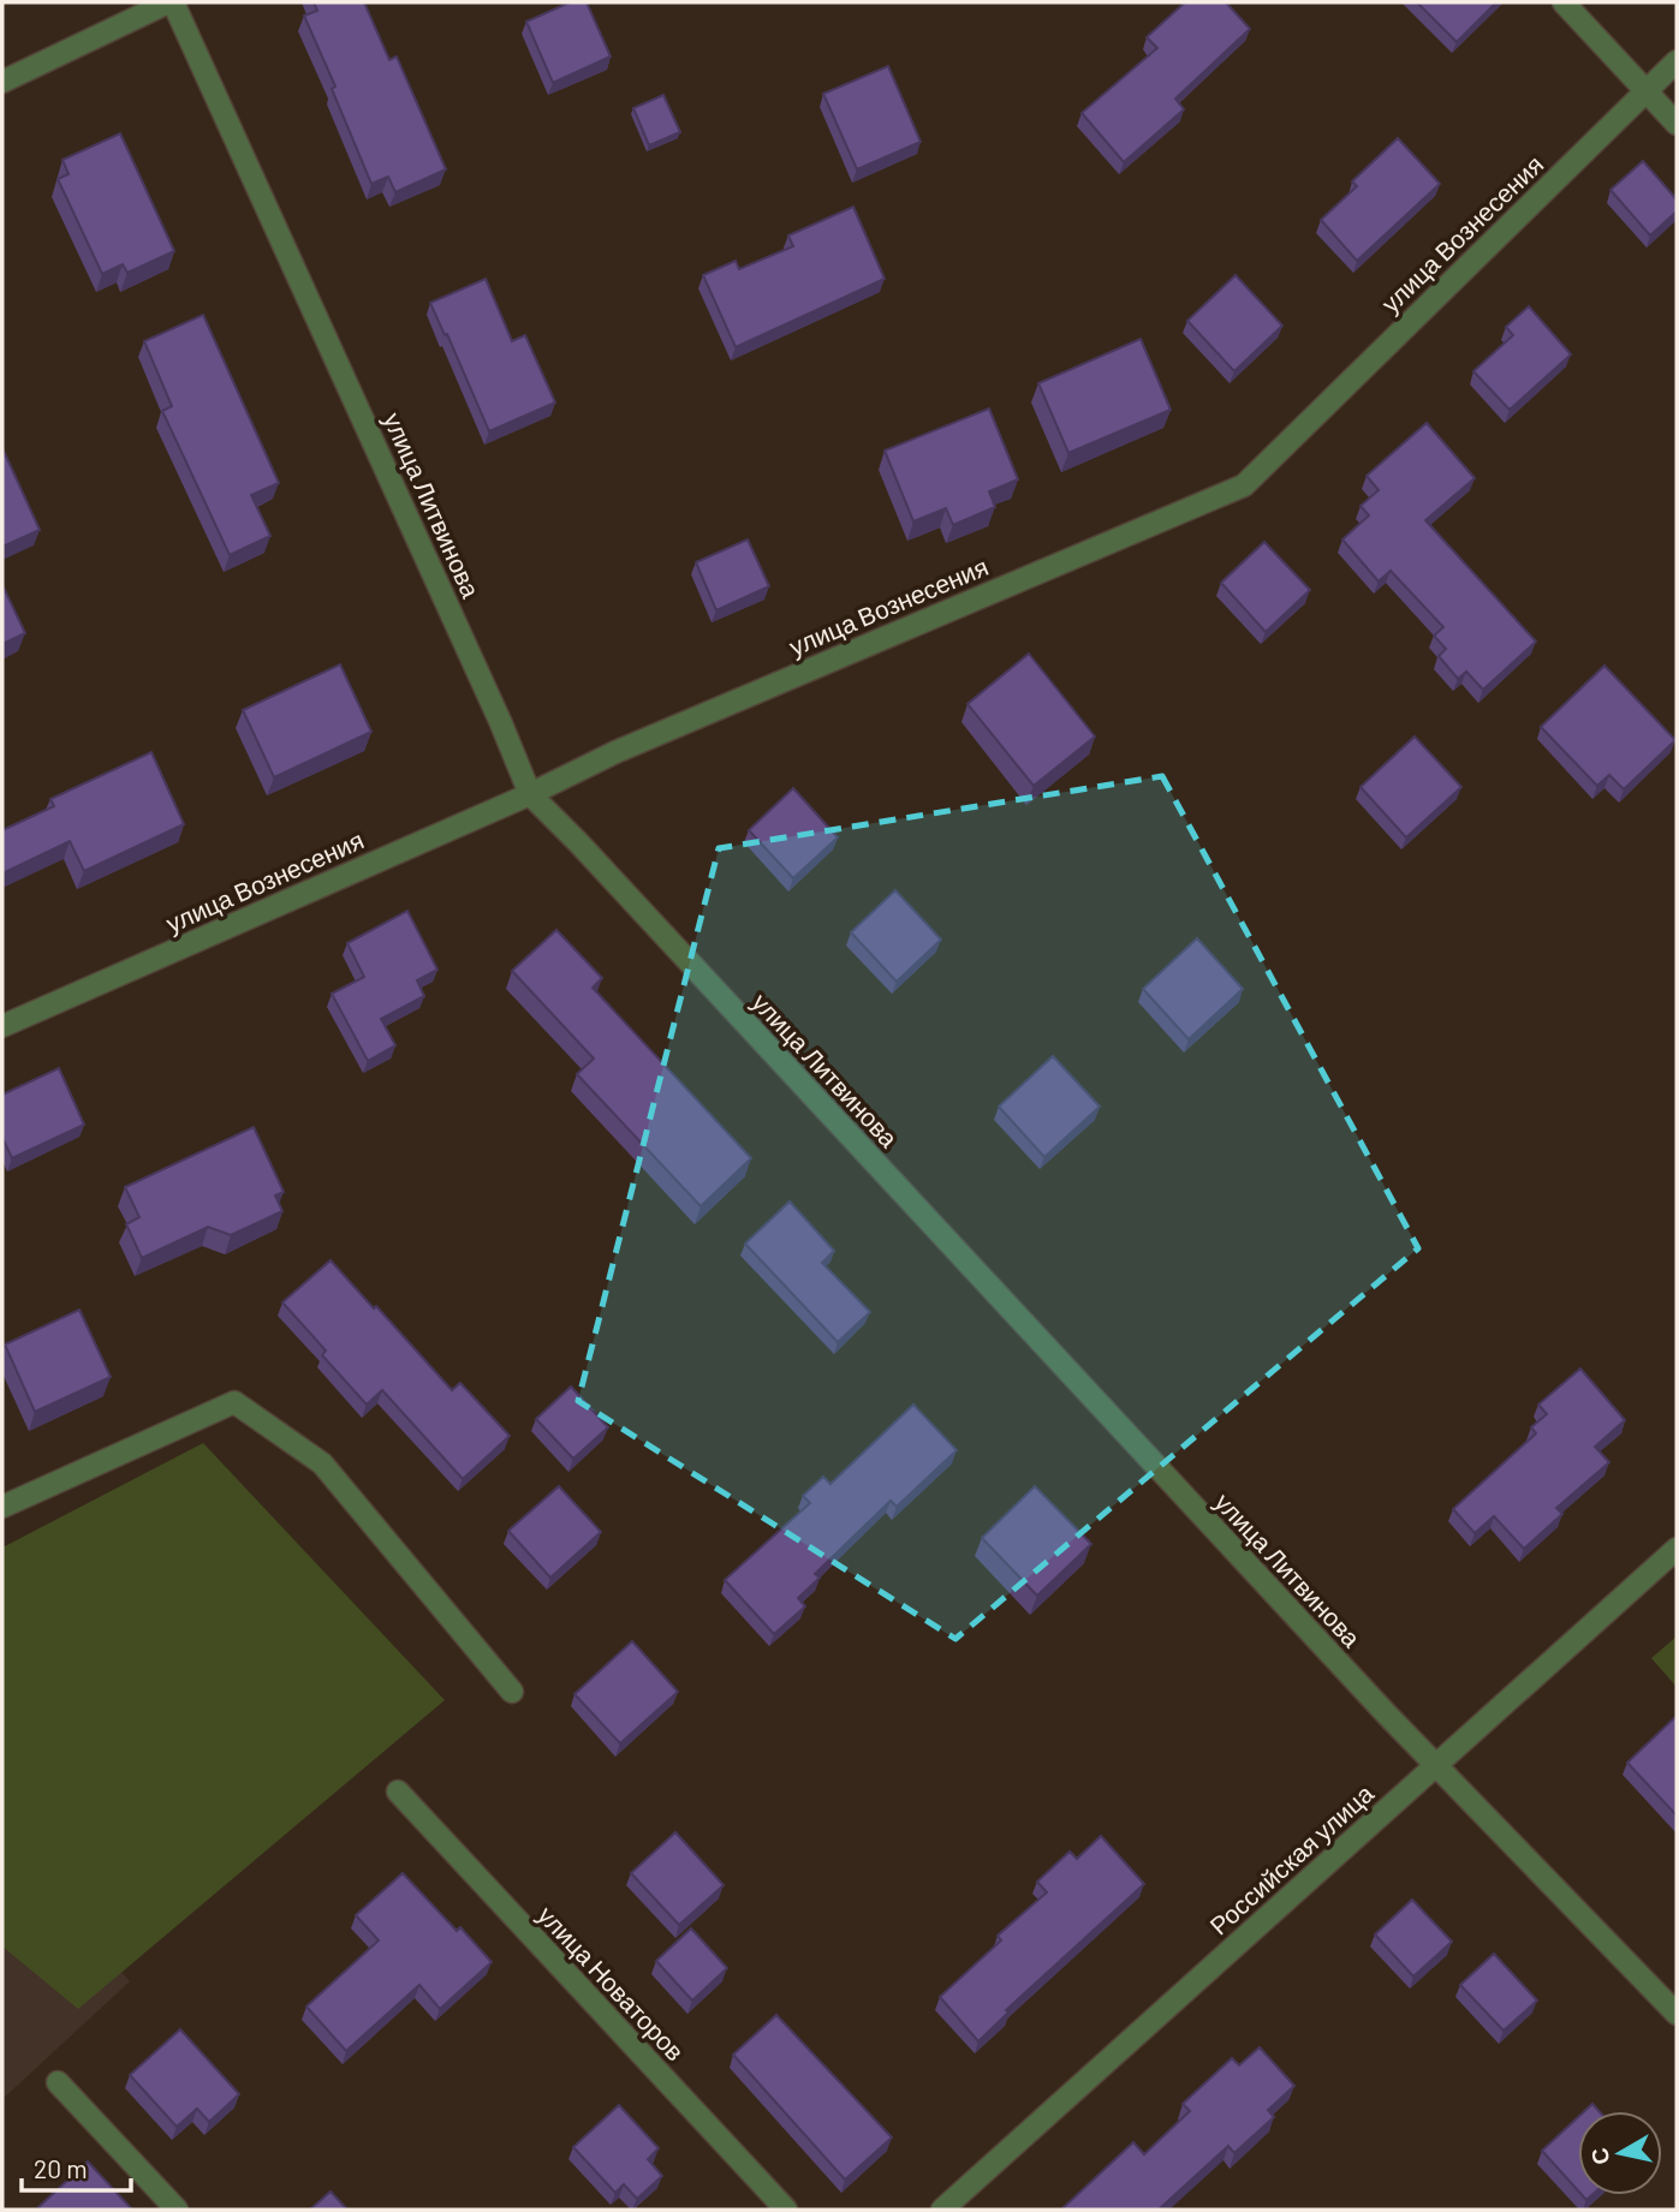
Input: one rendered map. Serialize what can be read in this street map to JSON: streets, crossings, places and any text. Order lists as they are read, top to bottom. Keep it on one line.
{"streets":{"street":["улица Вознесения","улица Литвинова","Российская улица","улица Новаторов"]},"crossings":[["улица Вознесения","улица Литвинова"],["улица Литвинова","Российская улица"]],"scale_bar":"20 m","north":"left"}
